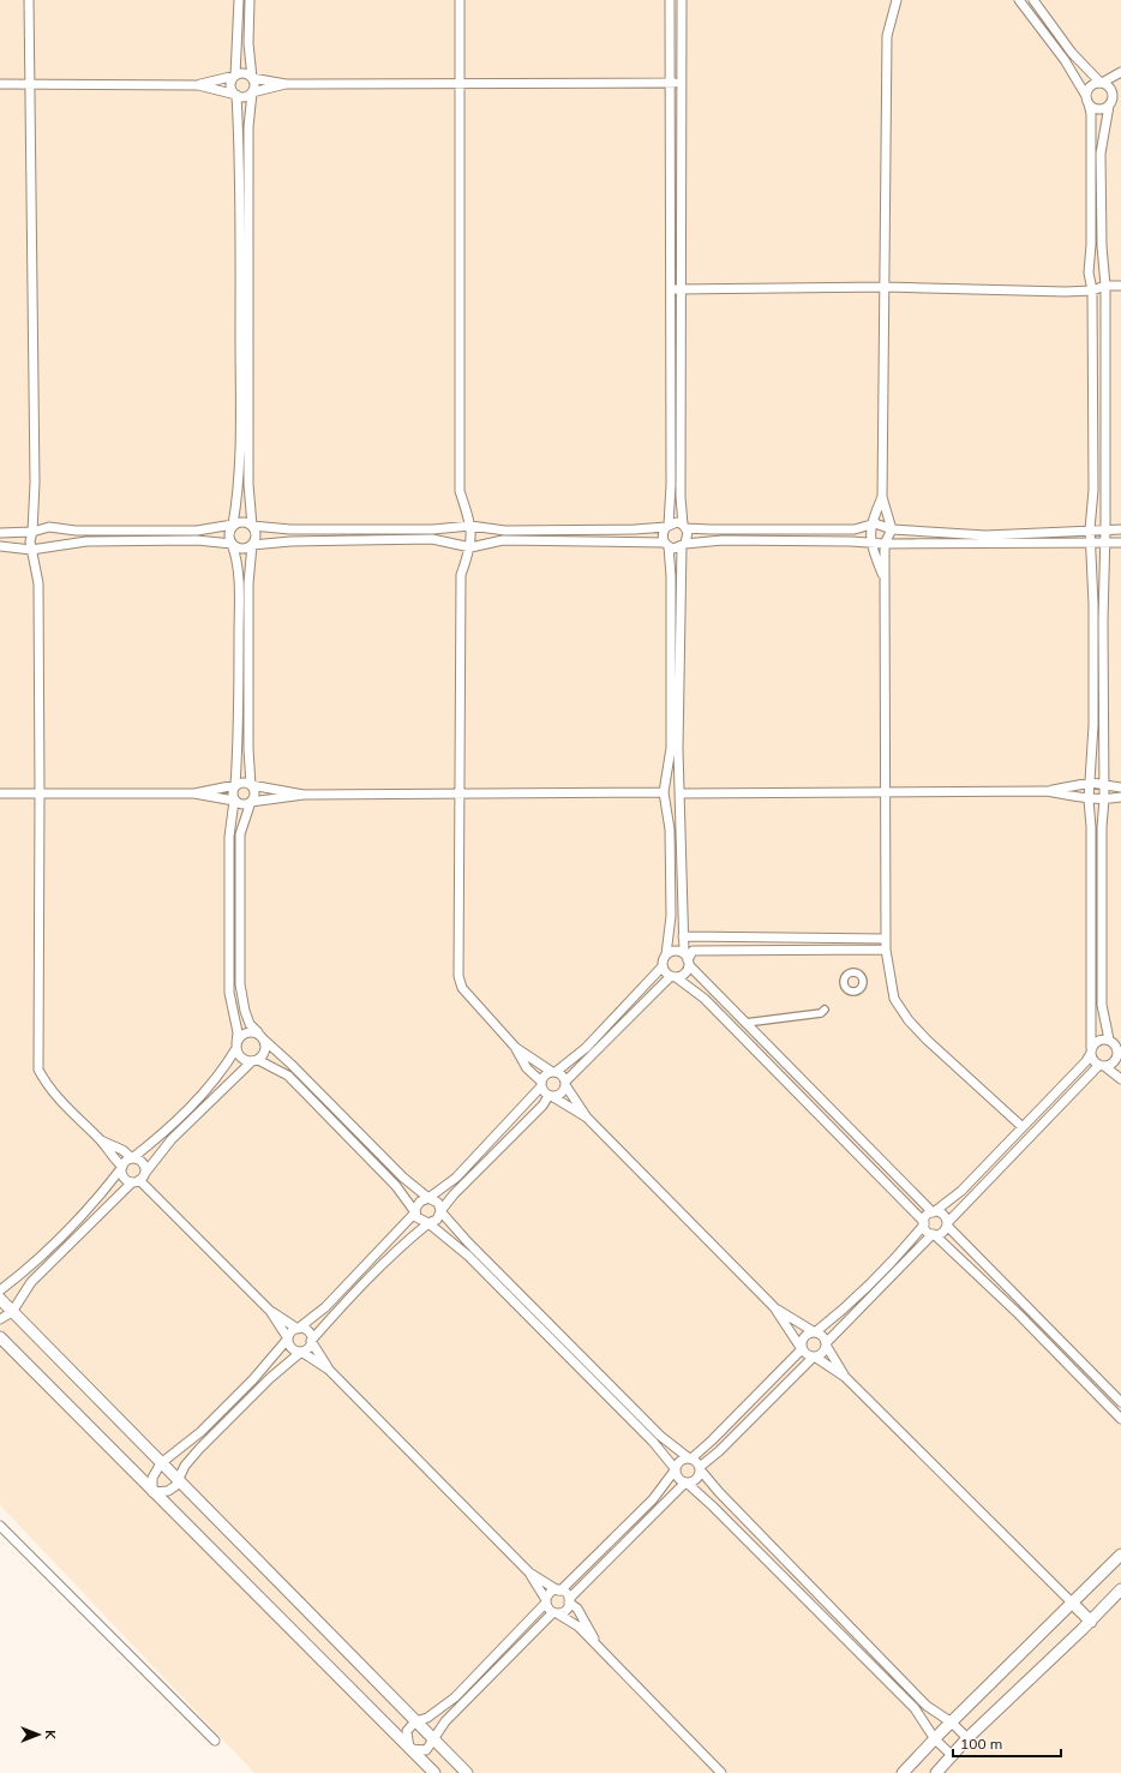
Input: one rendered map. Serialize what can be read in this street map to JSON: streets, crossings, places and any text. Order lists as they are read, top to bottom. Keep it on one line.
{"scale_bar":"100 m","north":"right"}
